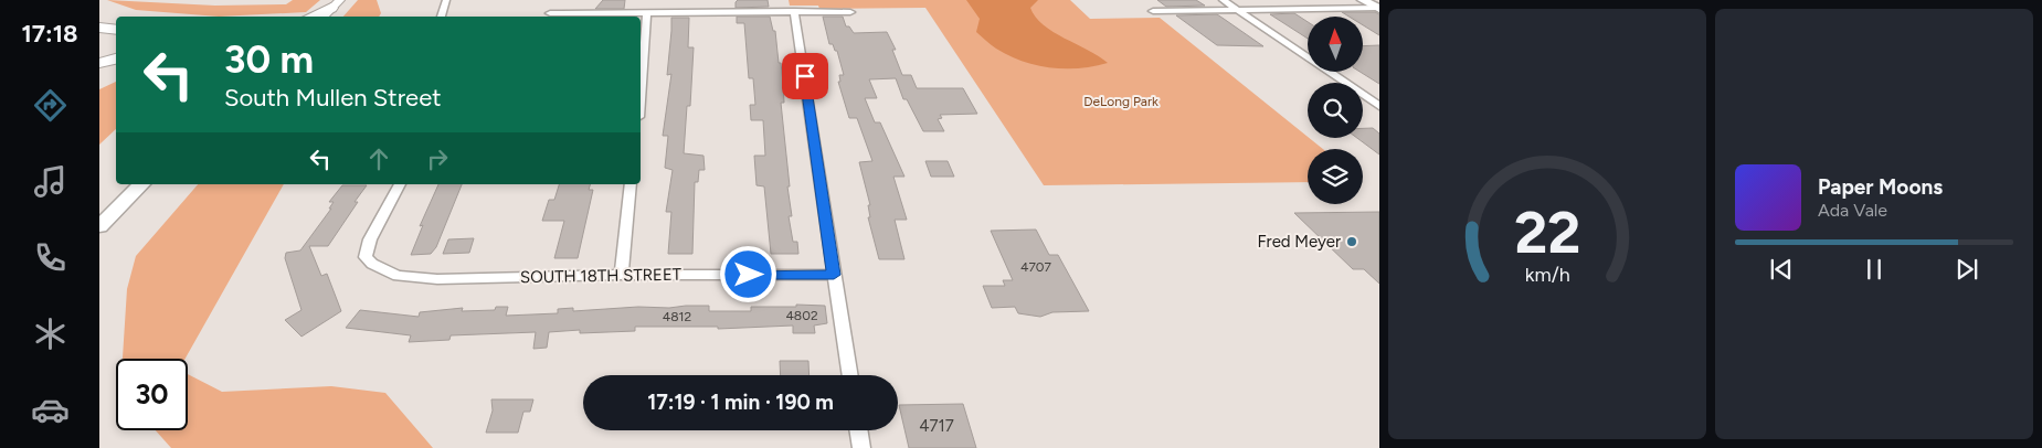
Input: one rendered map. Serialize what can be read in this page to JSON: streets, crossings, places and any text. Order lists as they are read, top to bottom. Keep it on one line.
{"streets":{"street":["SOUTH 18TH STREET"]},"parks":["DeLong Park"],"places":["Fred Meyer"],"house_numbers":["4707","4802","4812","4717"],"north":"top","page":{"tabs":"17:18","turn":["30 m","South Mullen Street"],"song":["Paper Moons","Ada Vale"],"limit":"30","trip":"17:19 · 1 min · 190 m","gauge":["22","km/h"]}}
